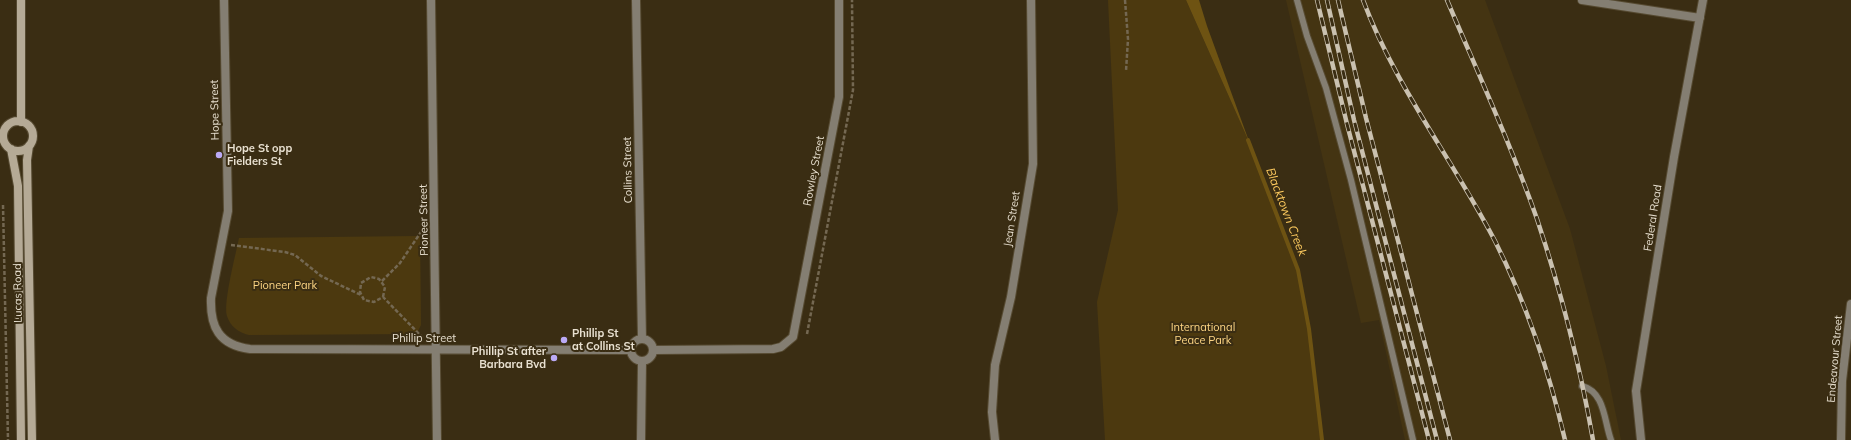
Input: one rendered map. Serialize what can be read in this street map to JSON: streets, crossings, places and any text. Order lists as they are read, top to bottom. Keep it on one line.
{"streets":{"street":["Hope Street","Collins Street","Rowley Street","Federal Road","Jean Street","Pioneer Street","Lucas Road","Phillip Street","Endeavour Street"]},"crossings":[["Hope Street","Phillip Street"],["Collins Street","Rowley Street"],["Collins Street","Phillip Street"],["Rowley Street","Phillip Street"],["Pioneer Street","Phillip Street"]],"water":["Blacktown Creek"],"parks":["Pioneer Park","International Peace Park"],"places":["Hope St opp Fielders St","Phillip St at Collins St","Phillip St after Barbara Bvd"]}
